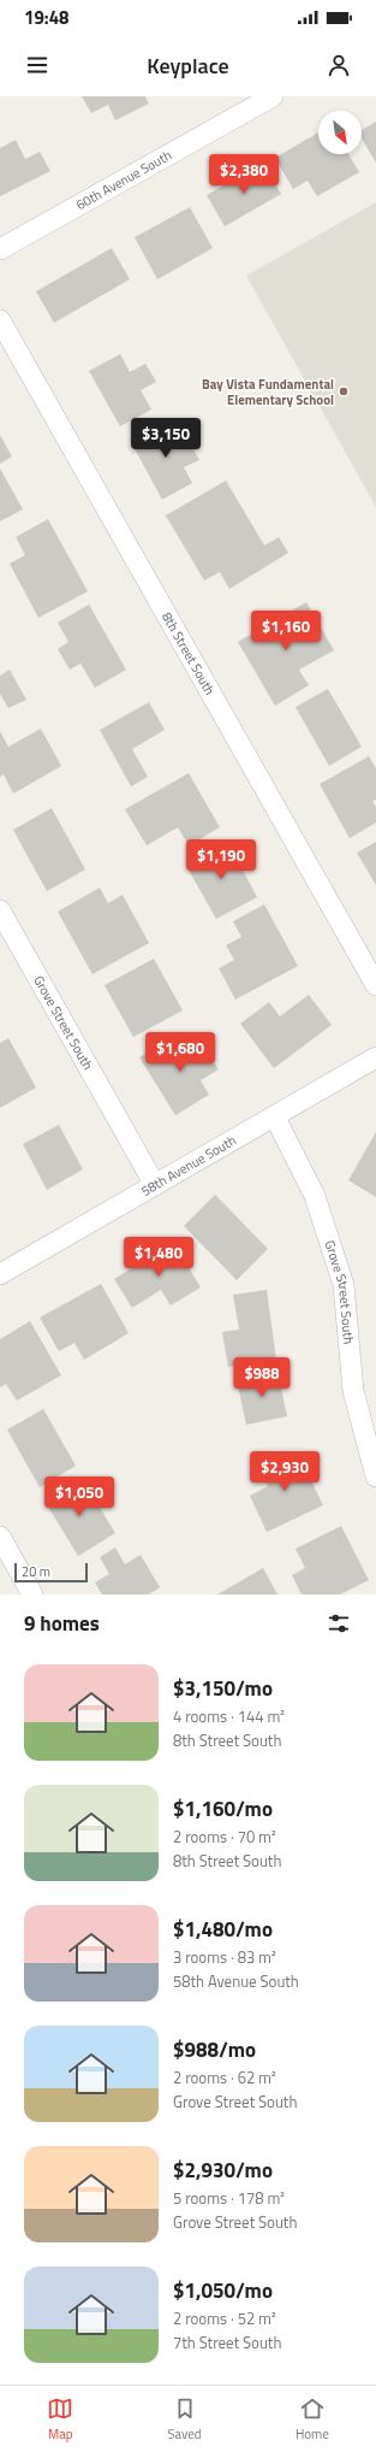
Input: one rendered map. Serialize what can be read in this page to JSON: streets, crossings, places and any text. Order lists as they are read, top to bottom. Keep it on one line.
{"streets":{"street":["60th Avenue South","8th Street South","Grove Street South","58th Avenue South"]},"crossings":[["Grove Street South","58th Avenue South"]],"places":["Bay Vista Fundamental Elementary School"],"scale_bar":"20 m","north":"bottom right","page":{"status":"19:48","header":"Keyplace","price":["$2,380","$3,150","$1,160","$1,190","$1,680","$1,480","$988","$2,930","$1,050"],"scale":"20 m","heading":"9 homes","list":[{"name":"$3,150/mo","note":"4 rooms · 144 m² · 8th Street South"},{"name":"$1,160/mo","note":"2 rooms · 70 m² · 8th Street South"},{"name":"$1,480/mo","note":"3 rooms · 83 m² · 58th Avenue South"},{"name":"$988/mo","note":"2 rooms · 62 m² · Grove Street South"},{"name":"$2,930/mo","note":"5 rooms · 178 m² · Grove Street South"},{"name":"$1,050/mo","note":"2 rooms · 52 m² · 7th Street South"}],"tabs":["Map","Saved","Home"]}}
